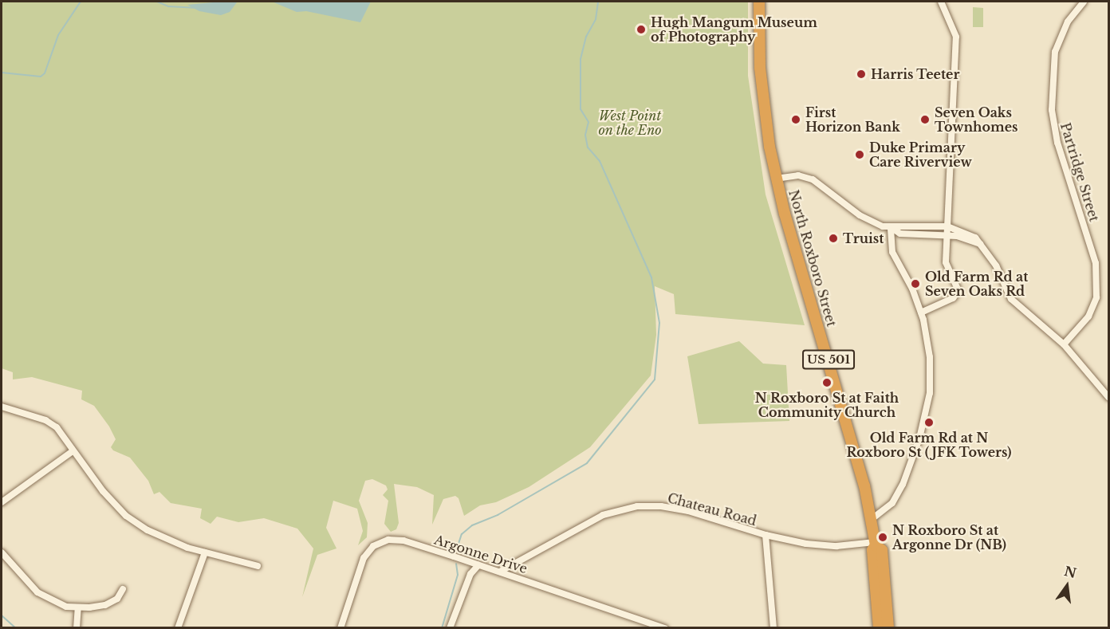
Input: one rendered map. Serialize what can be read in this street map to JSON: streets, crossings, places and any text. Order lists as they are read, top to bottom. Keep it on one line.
{"streets":{"highway":["North Roxboro Street","US 501"],"street":["Partridge Street","Chateau Road","Argonne Drive"]},"crossings":[["North Roxboro Street","Chateau Road"],["Chateau Road","Argonne Drive"]],"parks":["West Point on the Eno"],"places":["Hugh Mangum Museum of Photography","Harris Teeter","First Horizon Bank","Seven Oaks Townhomes","Duke Primary Care Riverview","Truist","Old Farm Rd at Seven Oaks Rd","N Roxboro St at Faith Community Church","Old Farm Rd at N Roxboro St (JFK Towers)","N Roxboro St at Argonne Dr (NB)"],"north":"top"}
